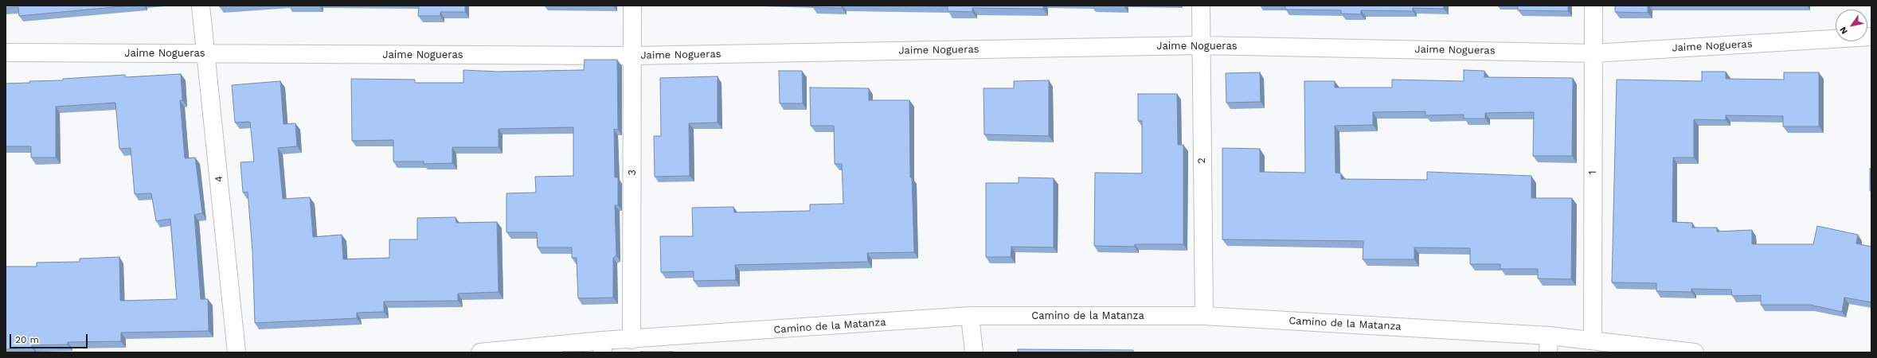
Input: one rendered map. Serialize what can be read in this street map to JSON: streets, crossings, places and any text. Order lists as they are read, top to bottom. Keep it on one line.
{"streets":{"street":["Jaime Nogueras","2","3","1","4","Camino de la Matanza"]},"crossings":[["Jaime Nogueras","2"],["Jaime Nogueras","3"],["Jaime Nogueras","1"],["Jaime Nogueras","4"],["2","Camino de la Matanza"],["3","Camino de la Matanza"],["1","Camino de la Matanza"]],"scale_bar":"20 m","north":"bottom left"}
